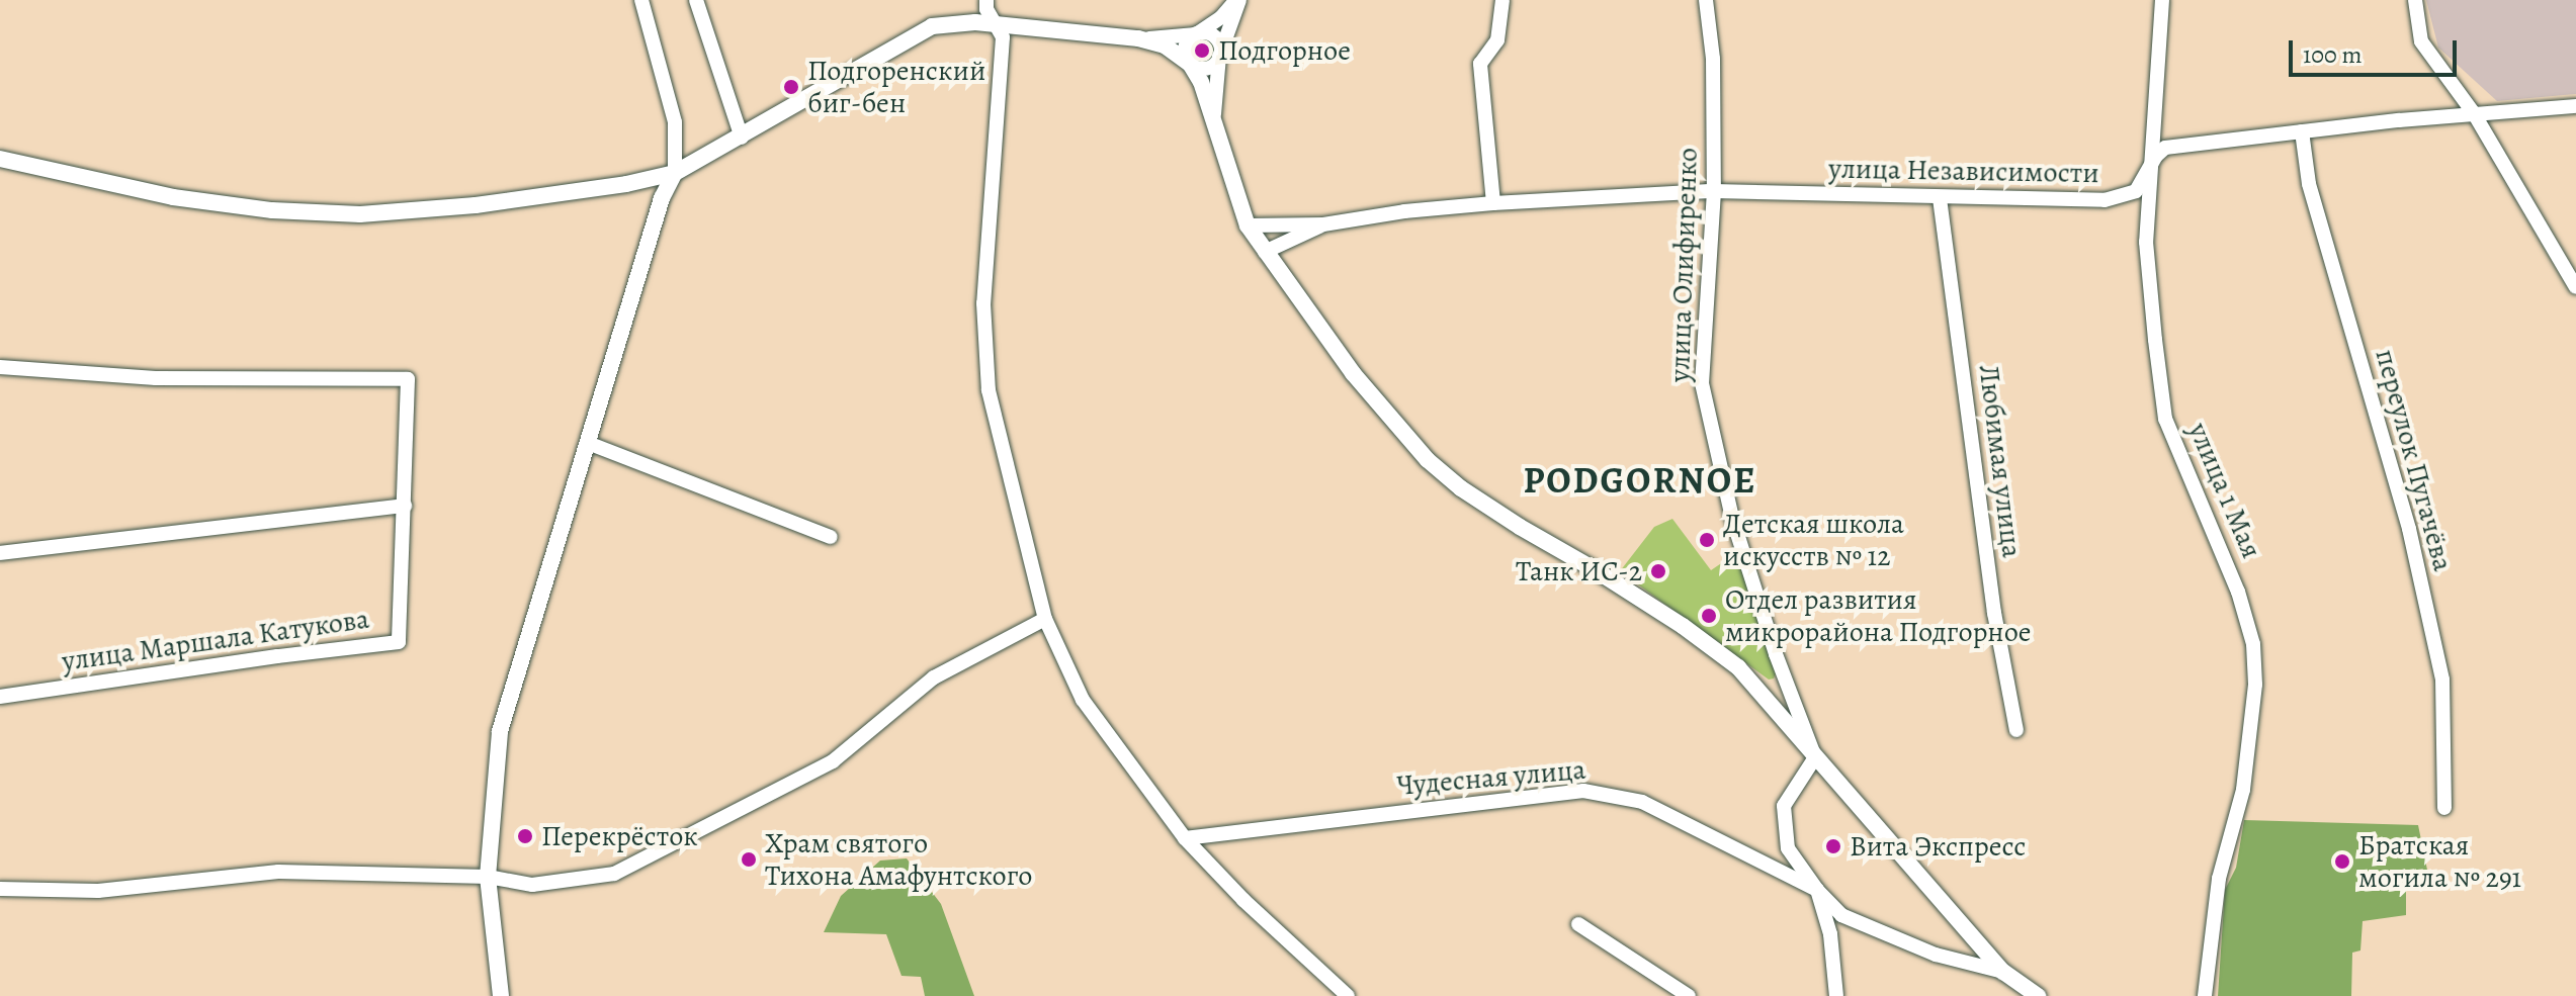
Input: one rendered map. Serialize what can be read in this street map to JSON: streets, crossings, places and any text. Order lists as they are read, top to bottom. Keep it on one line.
{"streets":{"street":["улица Независимости","улица Олифиренко","переулок Пугачёва","Любимая улица","улица 1 Мая","улица Маршала Катукова","Чудесная улица"]},"crossings":[["улица Независимости","улица Олифиренко"],["улица Независимости","переулок Пугачёва"],["улица Независимости","Любимая улица"],["улица Независимости","улица 1 Мая"]],"districts":["PODGORNOE"],"places":["Подгорное","Подгоренский биг-бен","Детская школа искусств № 12","Танк ИС-2","Отдел развития микрорайона Подгорное","Перекрёсток","Вита Экспресс","Храм святого Тихона Амафунтского","Братская могила № 291"],"scale_bar":"100 m"}
